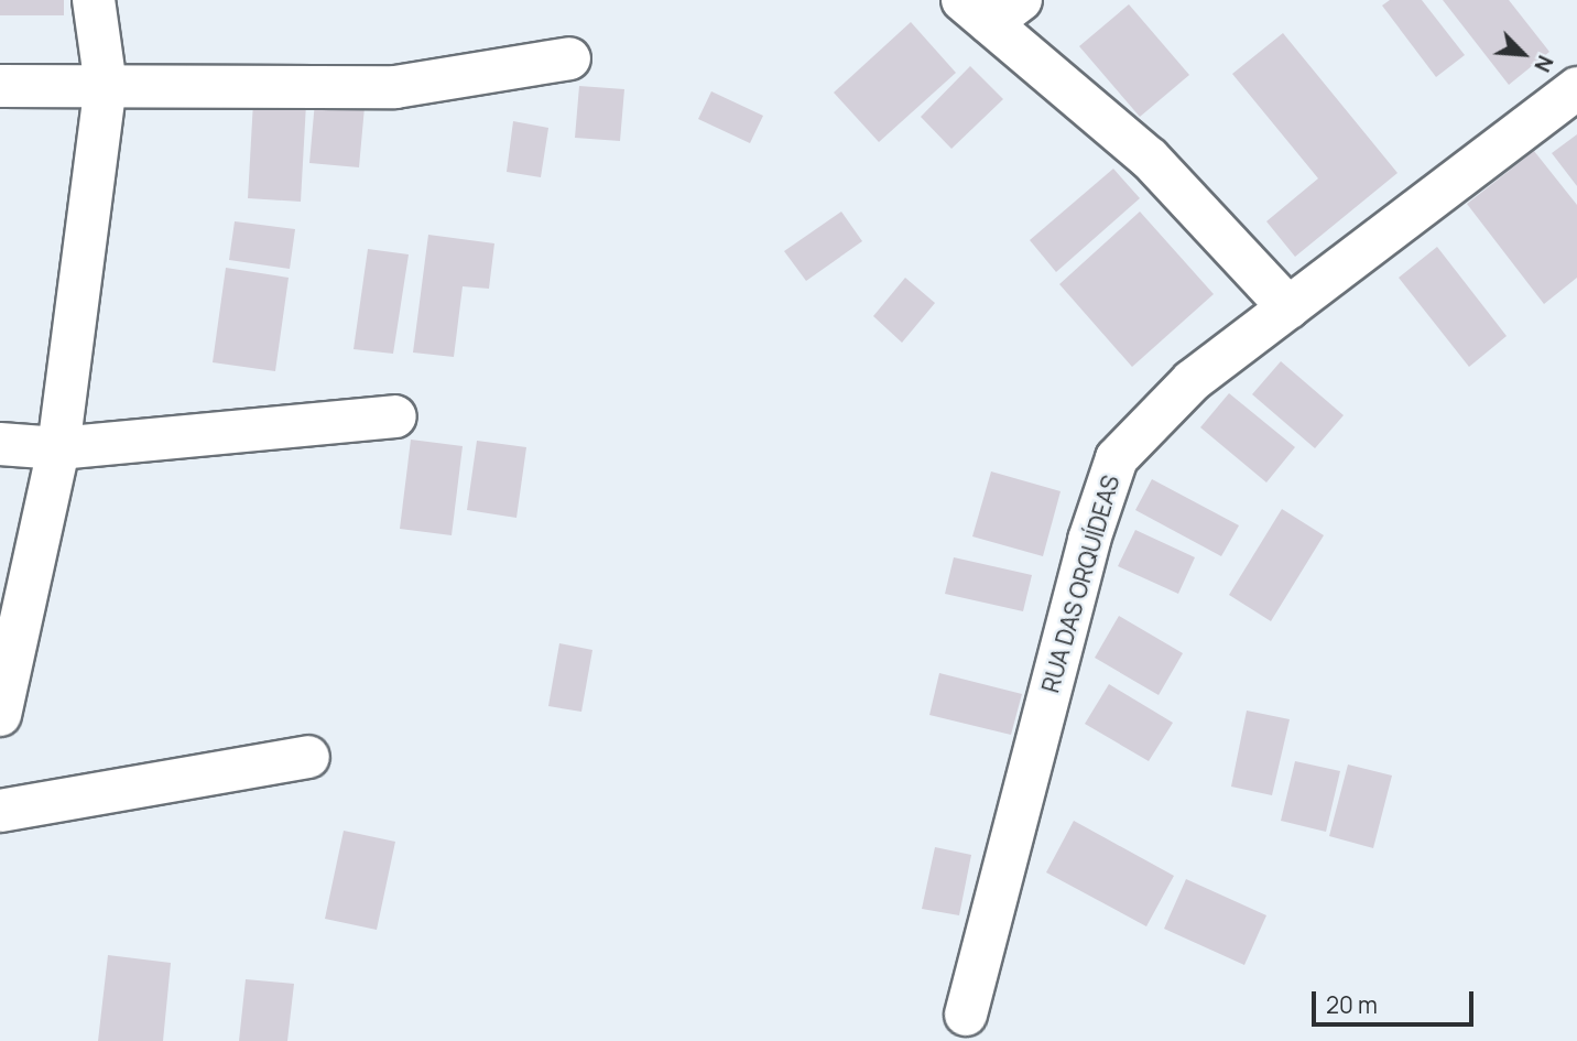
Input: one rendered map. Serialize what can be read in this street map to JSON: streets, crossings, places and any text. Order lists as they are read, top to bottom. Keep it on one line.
{"streets":{"street":["RUA DAS ORQUÍDEAS"]},"scale_bar":"20 m","north":"bottom right"}
